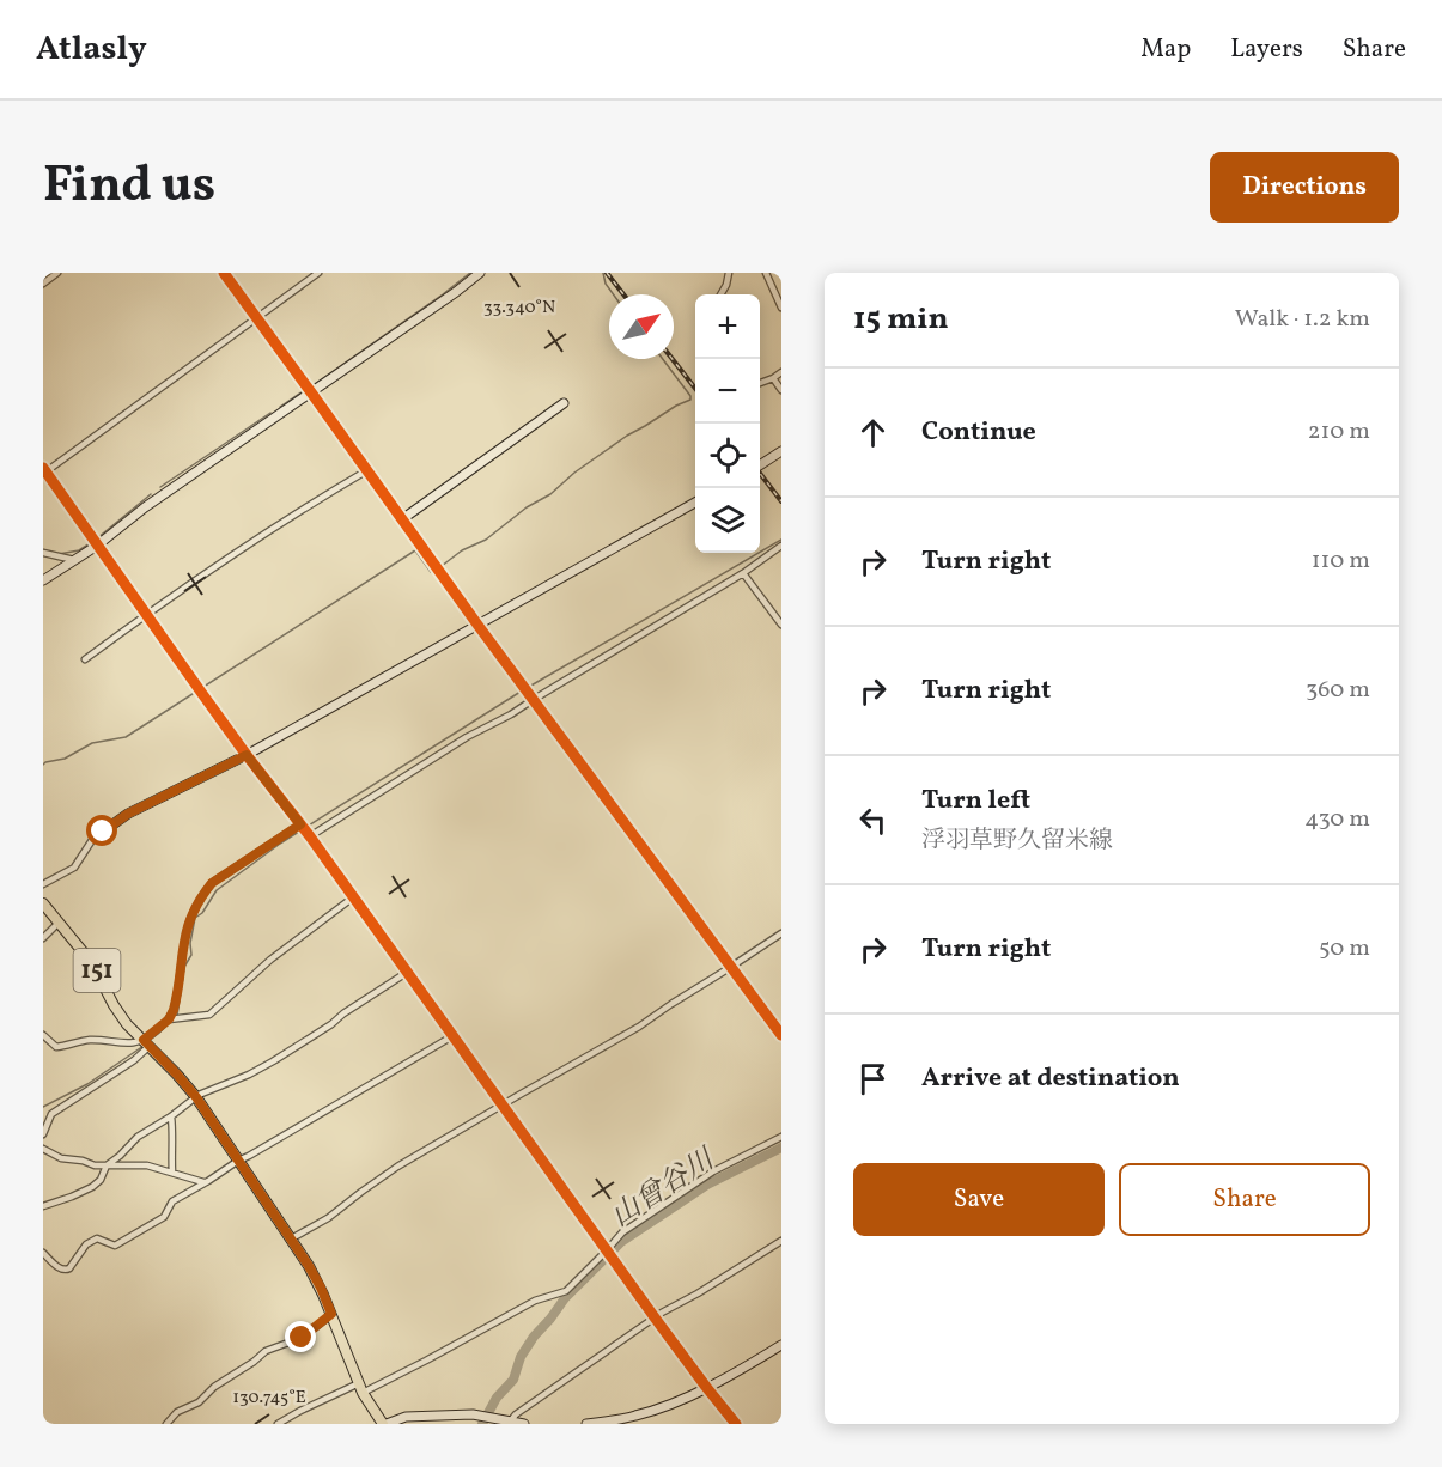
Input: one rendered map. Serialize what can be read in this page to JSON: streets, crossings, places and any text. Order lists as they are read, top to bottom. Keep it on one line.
{"streets":{"main road":["151"]},"water":["山曾谷川"],"north":"top right","page":{"header":"Atlasly","nav":["Map","Layers","Share"],"title":"Find us","buttons":["Directions",["Save","Share"]],"heading":["15 min","Walk · 1.2 km"],"map_buttons":["+","−"],"list":[["Continue","210 m"],["Turn right","110 m"],["Turn right","360 m"],["Turn left","浮羽草野久留米線","430 m"],["Turn right","50 m"],"Arrive at destination"]},"coordinates":["33.340°N","130.745°E"]}
